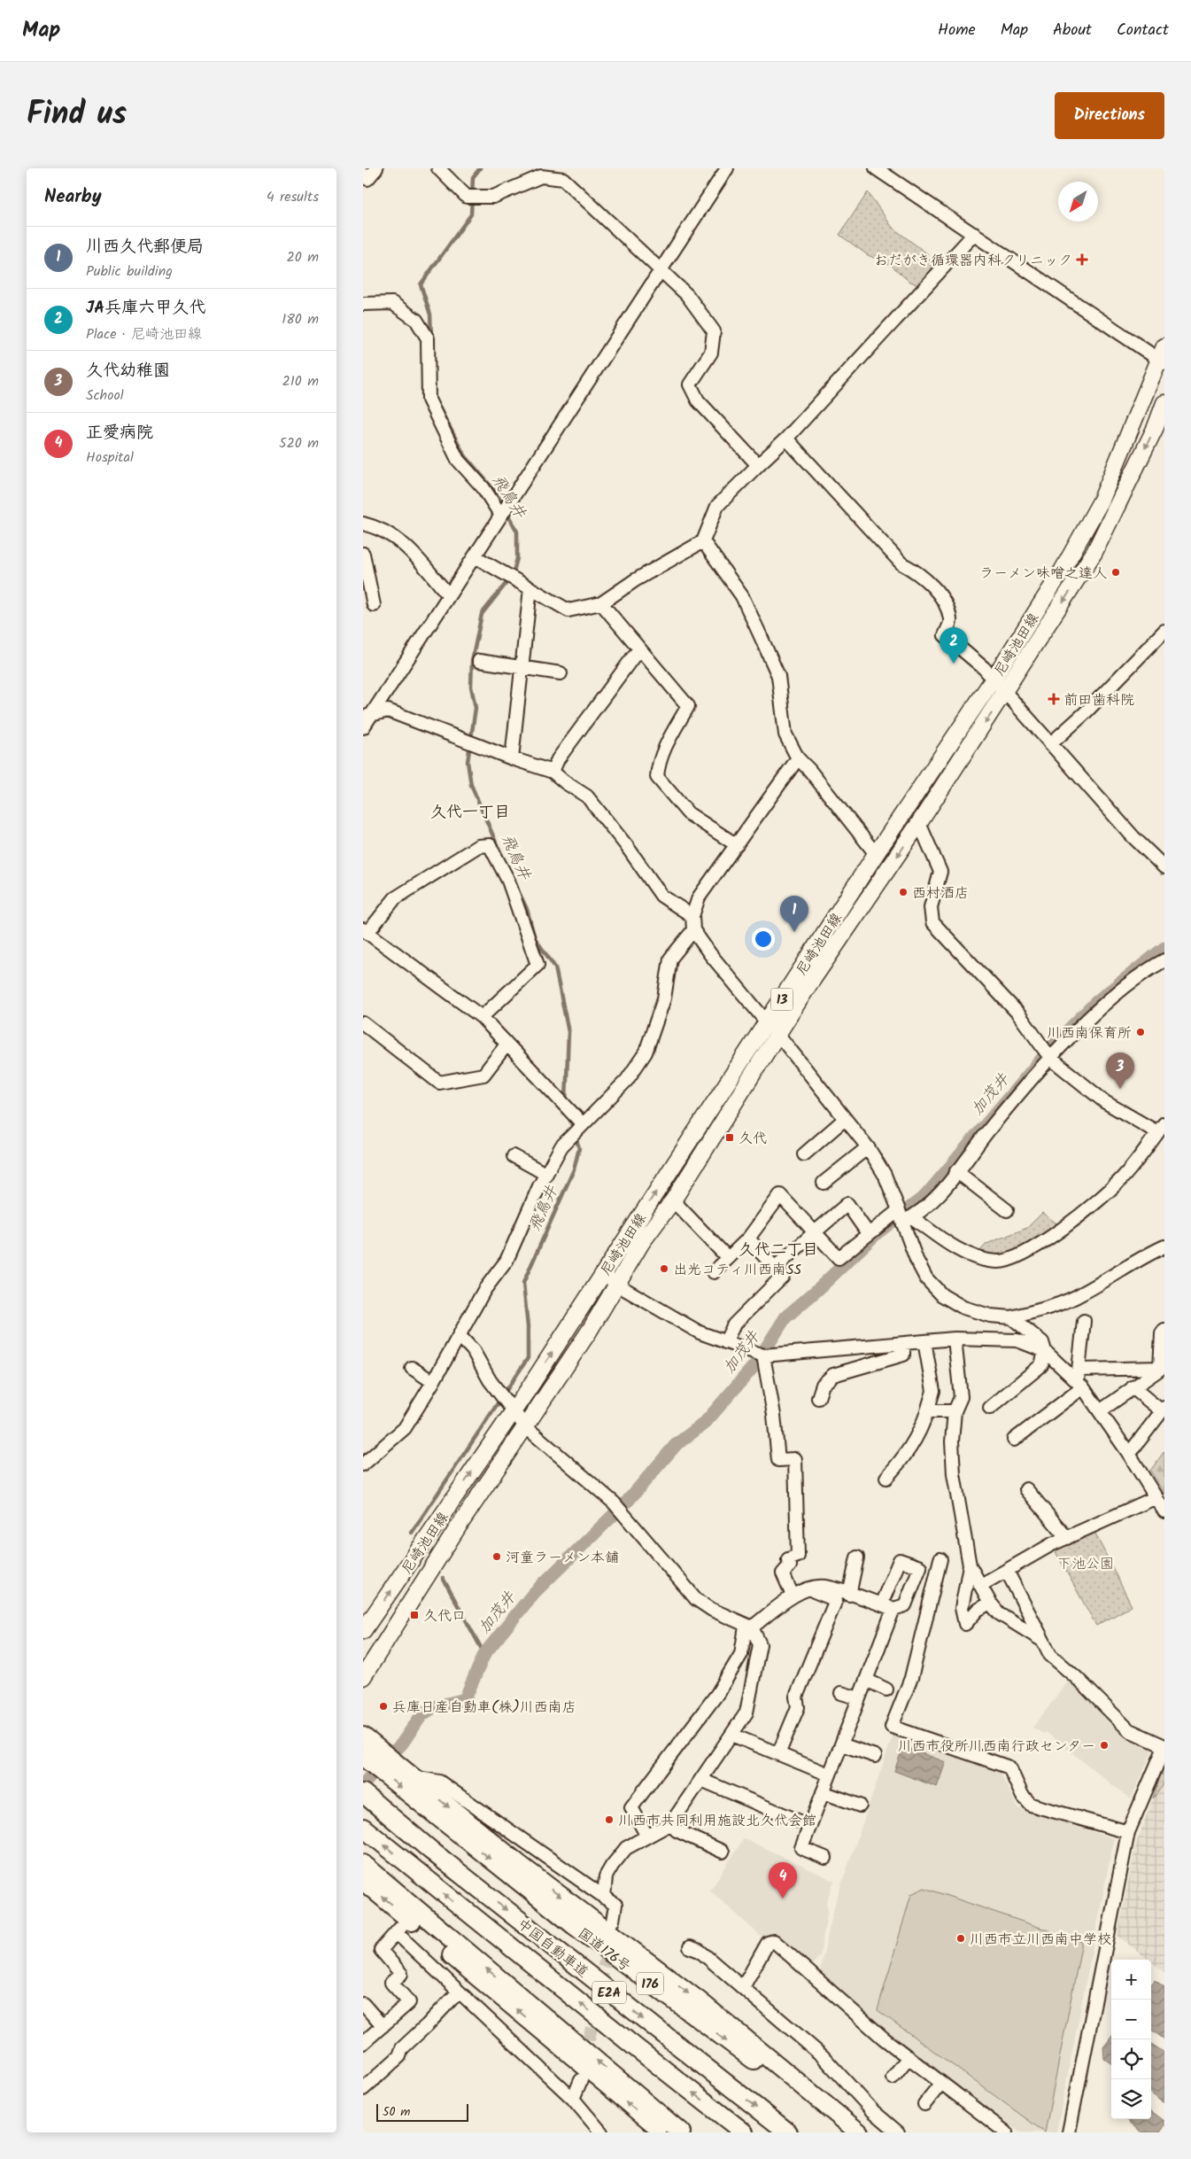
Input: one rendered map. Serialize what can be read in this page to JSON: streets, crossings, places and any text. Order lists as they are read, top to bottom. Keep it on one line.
{"streets":{"highway":["中国自動車道","国道176号","176","E2A"],"main road":["尼崎池田線","13"]},"districts":["久代一丁目","久代二丁目"],"water":["飛鳥井","加茂井"],"parks":["下池公園"],"places":{"health":["おだがき循環器内科クリニック","前田歯科院"],"other":["ラーメン味噌之達人","西村酒店","川西南保育所","出光コティ川西南SS","河童ラーメン本舗","兵庫日産自動車(株)川西南店","川西市役所川西南行政センター","川西市共同利用施設北久代会館","川西市立川西南中学校"],"transit":["久代","久代口"]},"scale_bar":"50 m","north":"bottom left","page":{"header":"Map","nav":["Home","Map","About","Contact"],"title":"Find us","buttons":"Directions","heading":["Nearby","4 results"],"list":[{"mark":"1","name":"川西久代郵便局","note":"Public building","value":"20 m"},{"mark":"2","name":"JA兵庫六甲久代","note":"Place · 尼崎池田線","value":"180 m"},{"mark":"3","name":"久代幼稚園","note":"School","value":"210 m"},{"mark":"4","name":"正愛病院","note":"Hospital","value":"520 m"}],"pins":["2","1","3","4"],"map_buttons":["+","−"],"scale":"50 m"}}
